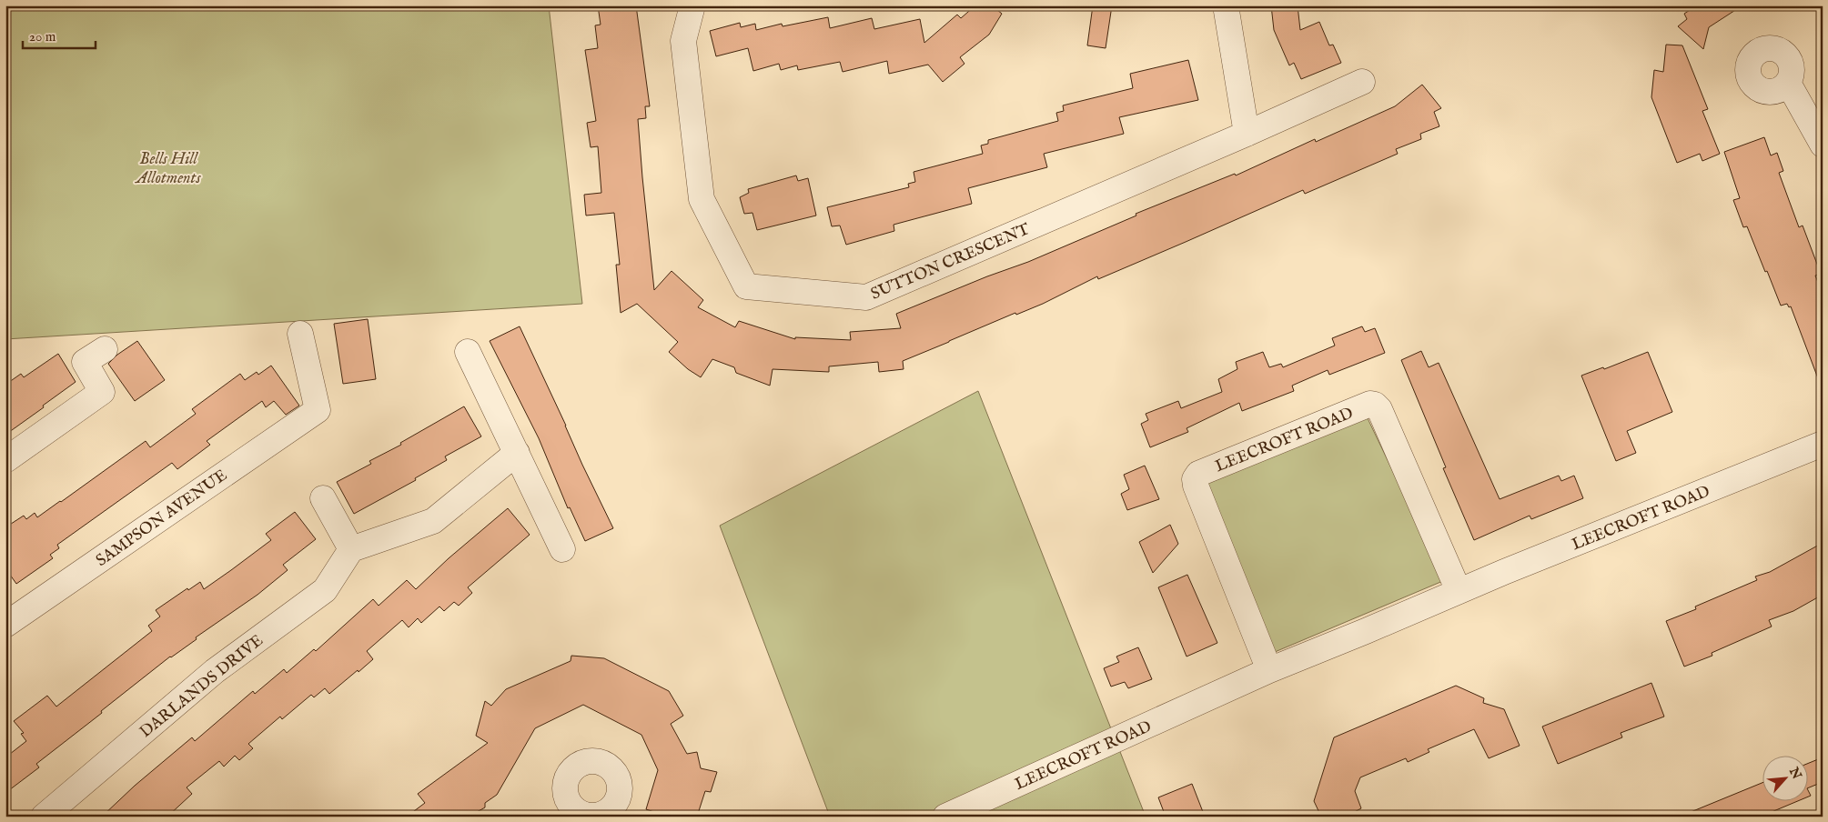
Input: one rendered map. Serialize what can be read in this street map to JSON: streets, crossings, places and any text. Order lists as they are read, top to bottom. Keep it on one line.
{"streets":{"street":["SUTTON CRESCENT","LEECROFT ROAD","SAMPSON AVENUE","DARLANDS DRIVE"]},"parks":["Bells Hill Allotments"],"scale_bar":"20 m","north":"top right"}
